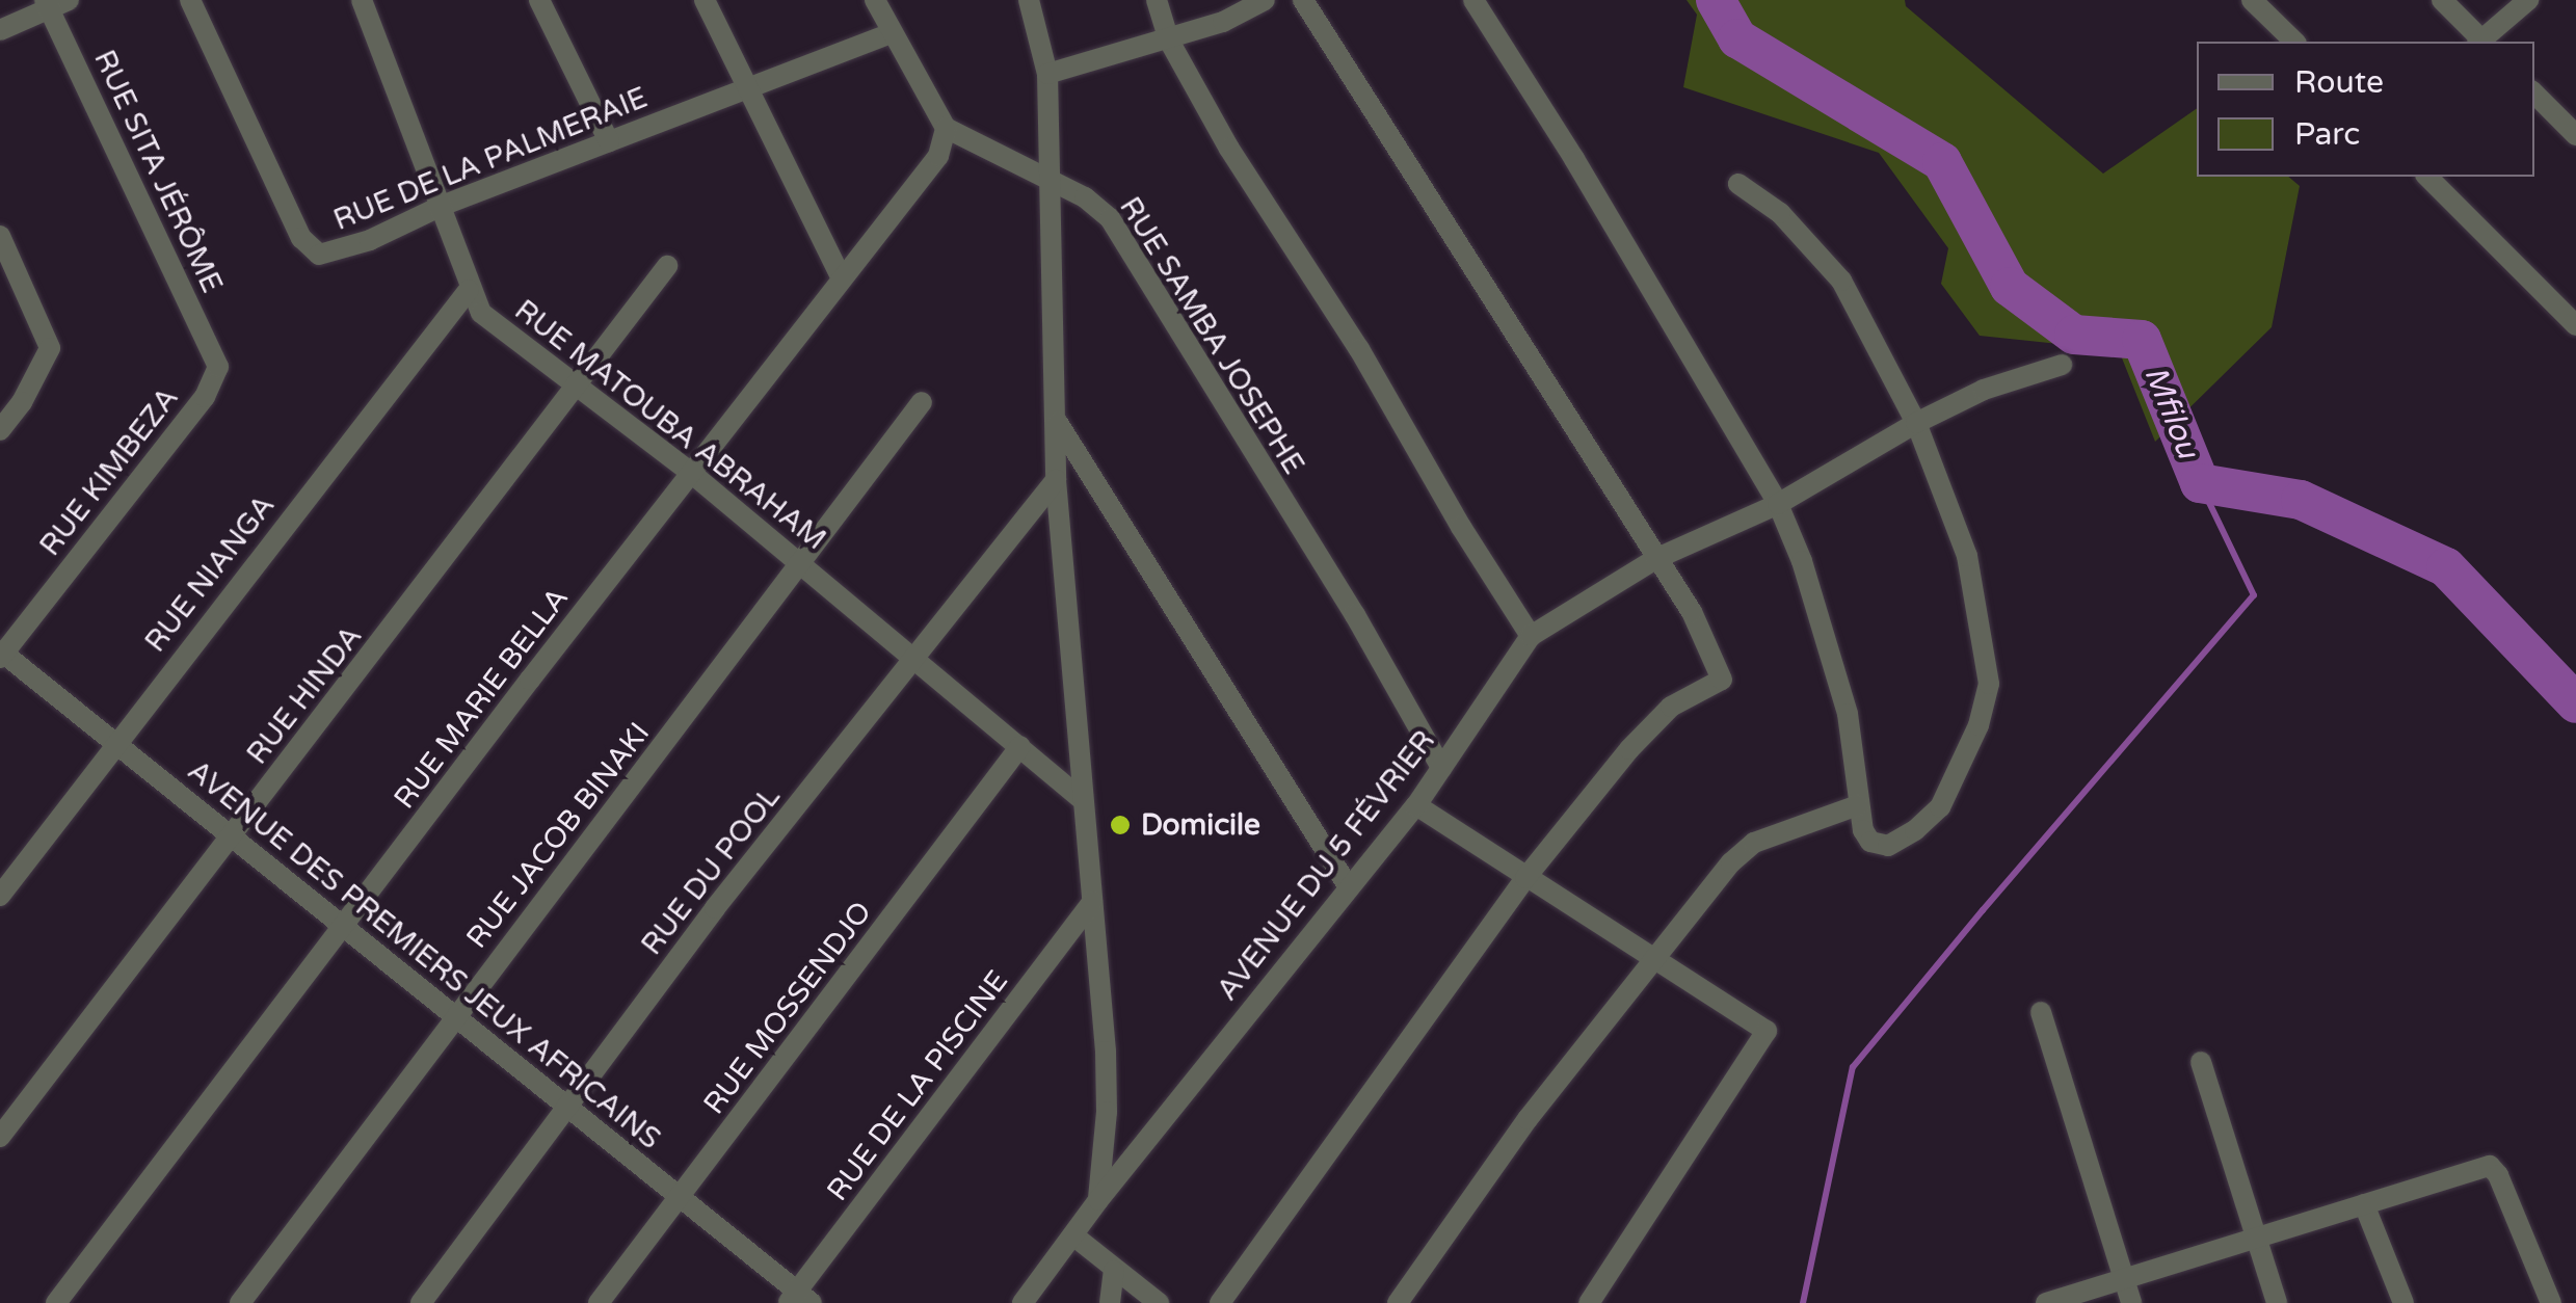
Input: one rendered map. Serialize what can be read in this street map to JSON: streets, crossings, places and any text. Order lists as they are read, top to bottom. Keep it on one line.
{"streets":{"street":["RUE DE LA PALMERAIE","RUE SITA JÉRÔME","RUE SAMBA JOSEPHE","RUE MATOUBA ABRAHAM","RUE KIMBEZA","RUE NIANGA","RUE HINDA","RUE MARIE BELLA","RUE JACOB BINAKI","AVENUE DU 5 FÉVRIER","RUE DU POOL","AVENUE DES PREMIERS JEUX AFRICAINS","RUE MOSSENDJO","RUE DE LA PISCINE"]},"crossings":[["RUE DE LA PALMERAIE","RUE MATOUBA ABRAHAM"],["RUE SITA JÉRÔME","RUE KIMBEZA"],["RUE SAMBA JOSEPHE","RUE MARIE BELLA"],["RUE SAMBA JOSEPHE","AVENUE DU 5 FÉVRIER"],["RUE MATOUBA ABRAHAM","RUE NIANGA"],["RUE MATOUBA ABRAHAM","RUE HINDA"],["RUE MATOUBA ABRAHAM","RUE MARIE BELLA"],["RUE MATOUBA ABRAHAM","RUE JACOB BINAKI"],["RUE MATOUBA ABRAHAM","RUE DU POOL"],["RUE MATOUBA ABRAHAM","RUE MOSSENDJO"],["RUE KIMBEZA","AVENUE DES PREMIERS JEUX AFRICAINS"],["RUE NIANGA","AVENUE DES PREMIERS JEUX AFRICAINS"],["RUE HINDA","AVENUE DES PREMIERS JEUX AFRICAINS"],["RUE MARIE BELLA","AVENUE DES PREMIERS JEUX AFRICAINS"],["RUE JACOB BINAKI","AVENUE DES PREMIERS JEUX AFRICAINS"],["RUE DU POOL","AVENUE DES PREMIERS JEUX AFRICAINS"],["AVENUE DES PREMIERS JEUX AFRICAINS","RUE MOSSENDJO"],["AVENUE DES PREMIERS JEUX AFRICAINS","RUE DE LA PISCINE"]],"water":["Mfilou"],"places":["Domicile"],"legend":["Route","Parc"]}
